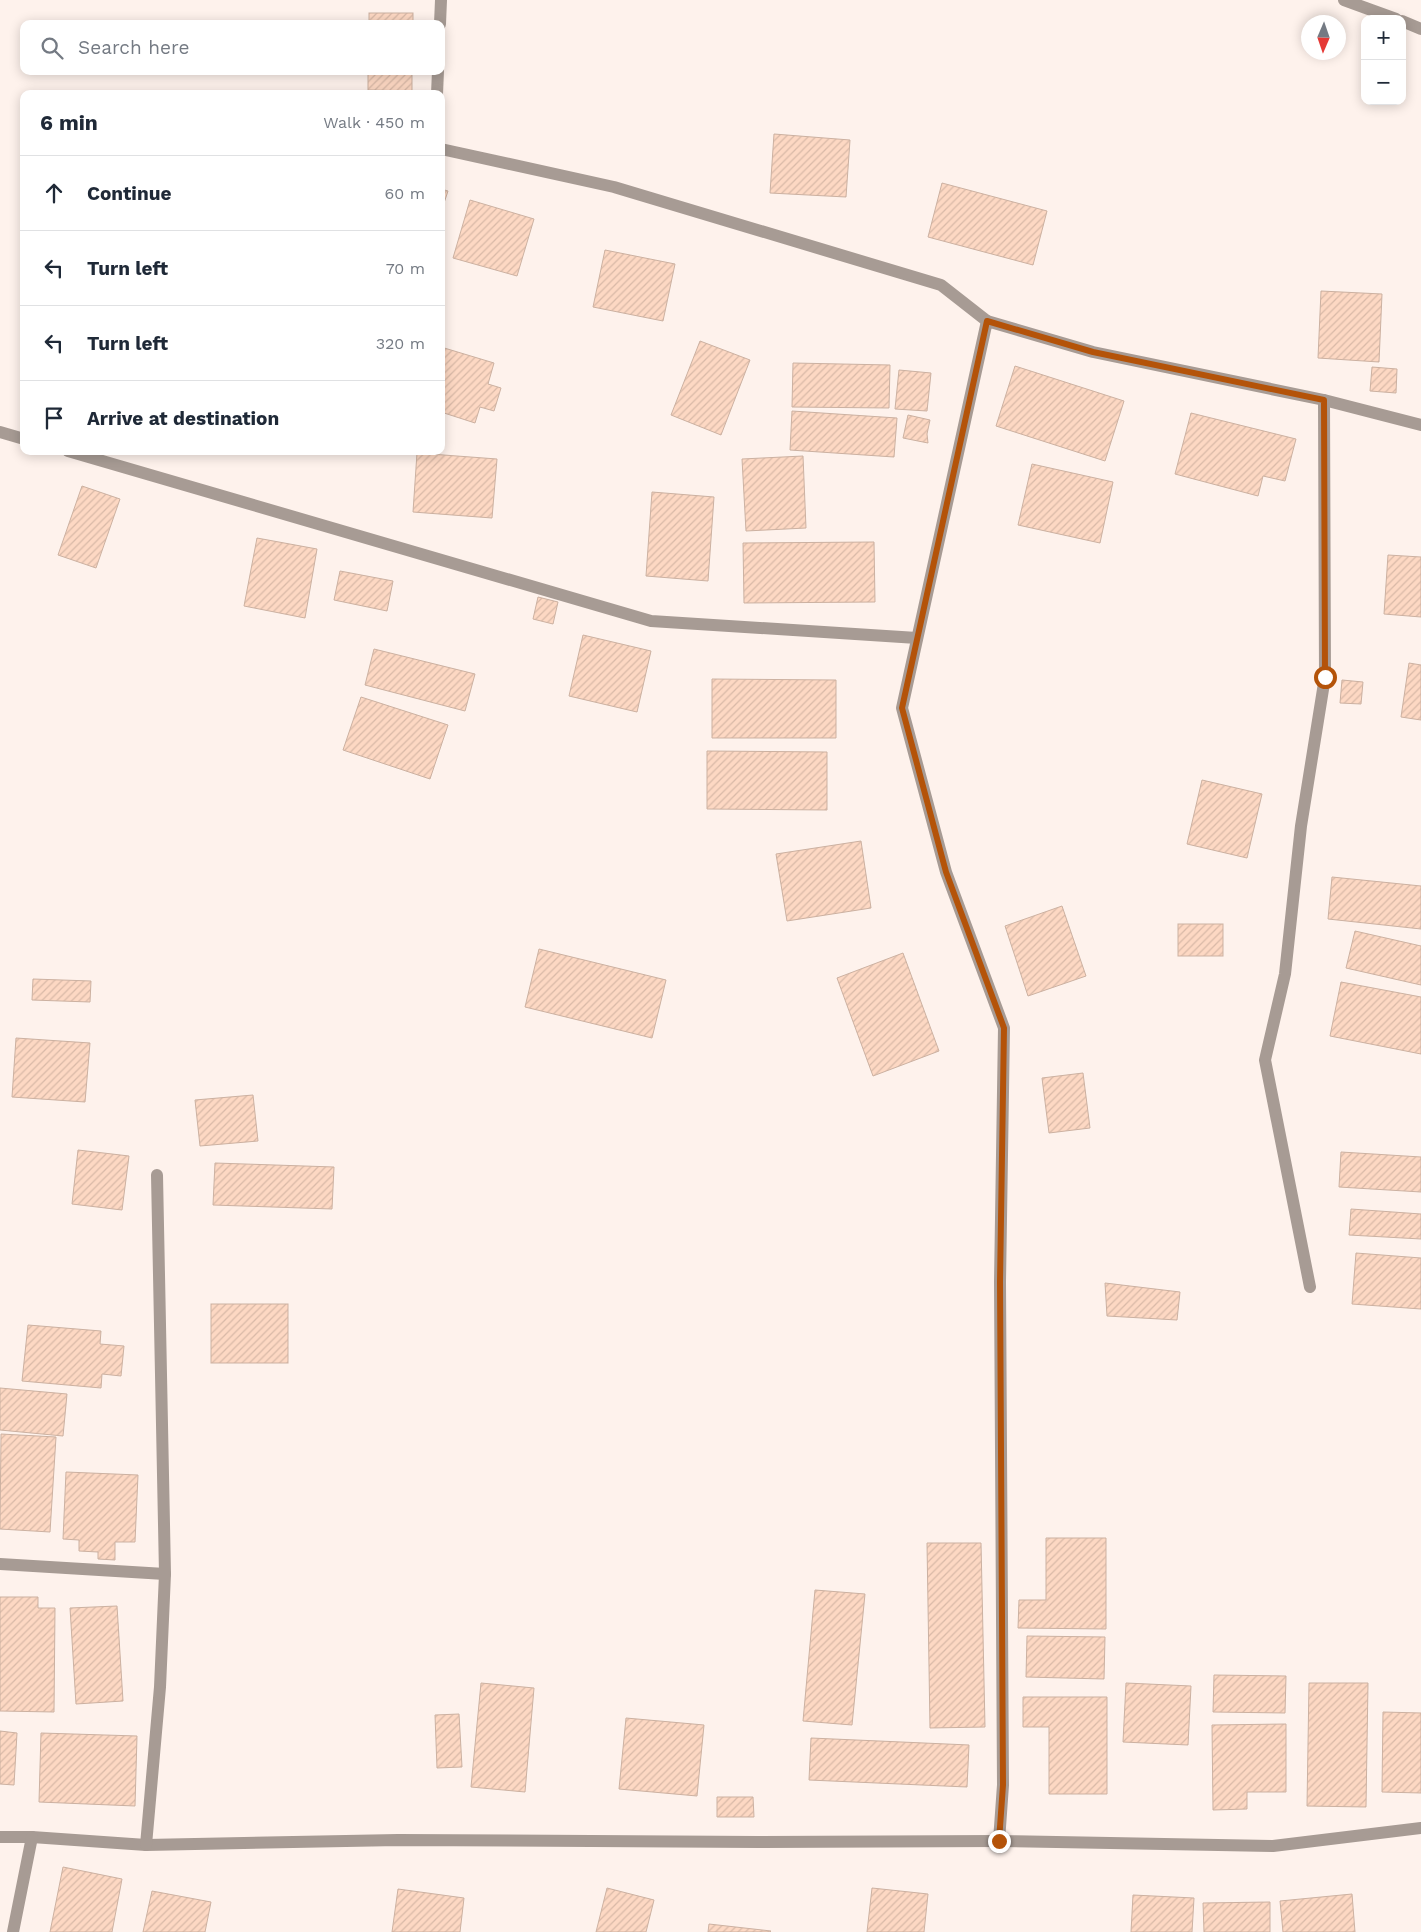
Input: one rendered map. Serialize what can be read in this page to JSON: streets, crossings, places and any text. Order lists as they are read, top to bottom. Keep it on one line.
{"north":"bottom","page":{"map_buttons":["+","−"],"search":"Search here","heading":["6 min","Walk · 450 m"],"list":[["Continue","60 m"],["Turn left","70 m"],["Turn left","320 m"],"Arrive at destination"]}}
